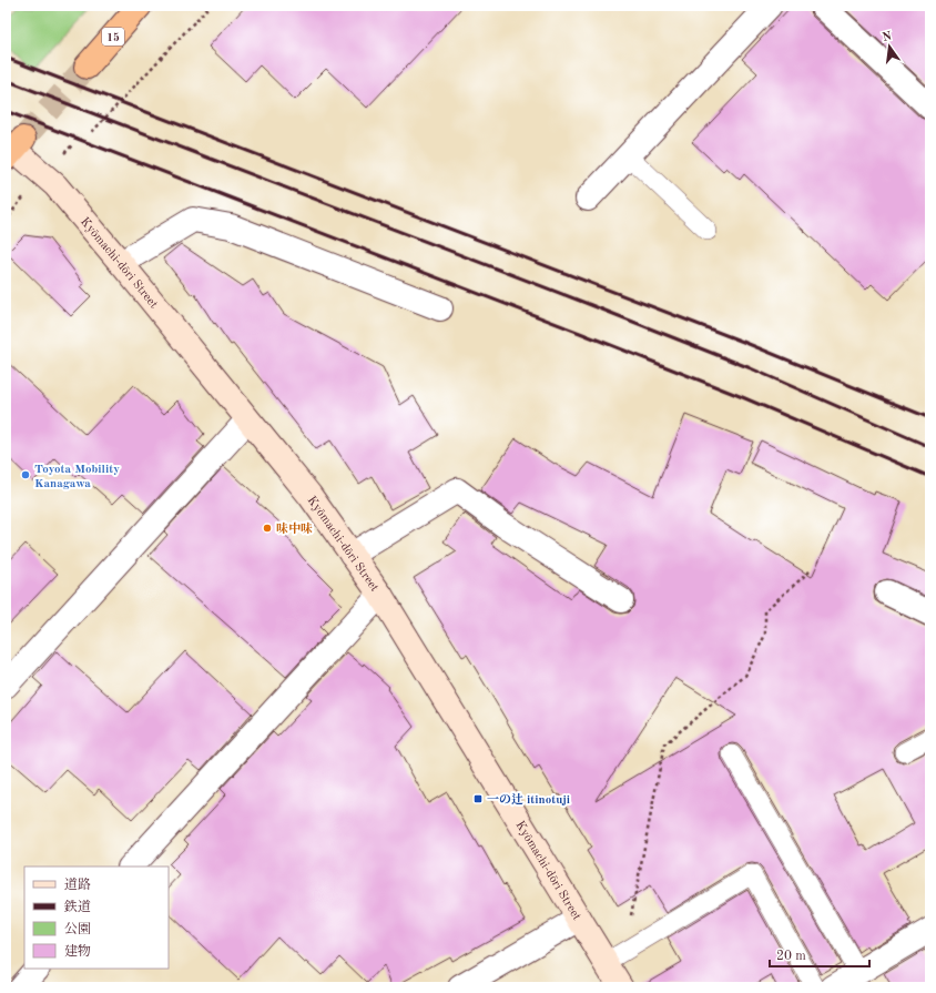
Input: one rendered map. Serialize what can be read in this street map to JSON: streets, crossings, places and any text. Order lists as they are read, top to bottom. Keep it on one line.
{"streets":{"highway":["15"],"street":["Kyōmachi-dōri Street"]},"places":{"other":["Toyota Mobility Kanagawa","味中味"],"transit":["一の辻 itinotuji"]},"legend":["道路","鉄道","公園","建物"],"scale_bar":"20 m","north":"top"}
